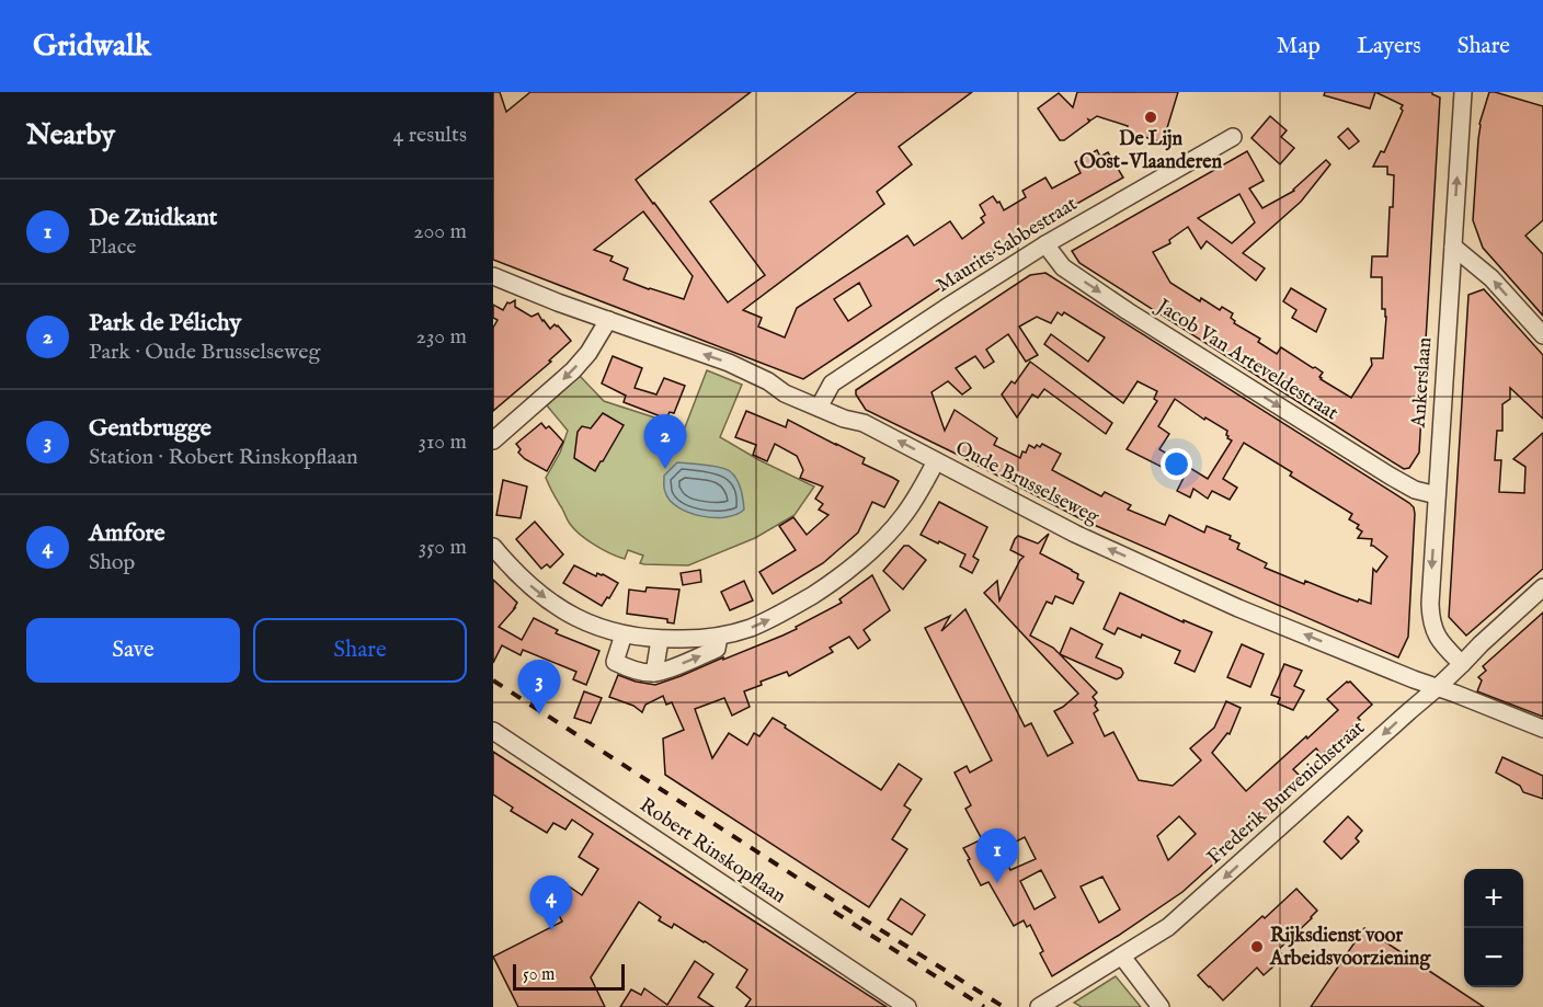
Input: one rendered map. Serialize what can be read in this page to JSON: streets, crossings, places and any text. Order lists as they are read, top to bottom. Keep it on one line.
{"streets":{"street":["Maurits Sabbestraat","Jacob Van Arteveldestraat","Ankerslaan","Oude Brusselseweg","Frederik Burvenichstraat","Robert Rinskopflaan"]},"crossings":[["Maurits Sabbestraat","Jacob Van Arteveldestraat"],["Maurits Sabbestraat","Oude Brusselseweg"],["Jacob Van Arteveldestraat","Ankerslaan"],["Ankerslaan","Frederik Burvenichstraat"],["Oude Brusselseweg","Frederik Burvenichstraat"]],"one_way":["Jacob Van Arteveldestraat","Oude Brusselseweg","Frederik Burvenichstraat"],"places":["De Lijn Oost-Vlaanderen","Rijksdienst voor Arbeidsvoorziening"],"scale_bar":"50 m","page":{"header":"Gridwalk","nav":["Map","Layers","Share"],"heading":["Nearby","4 results"],"list":[{"mark":"1","name":"De Zuidkant","note":"Place","value":"200 m"},{"mark":"2","name":"Park de Pélichy","note":"Park · Oude Brusselseweg","value":"230 m"},{"mark":"3","name":"Gentbrugge","note":"Station · Robert Rinskopflaan","value":"310 m"},{"mark":"4","name":"Amfore","note":"Shop","value":"350 m"}],"pins":["2","3","1","4"],"buttons":["Save","Share"],"map_buttons":["+","−"],"scale":"50 m"}}
